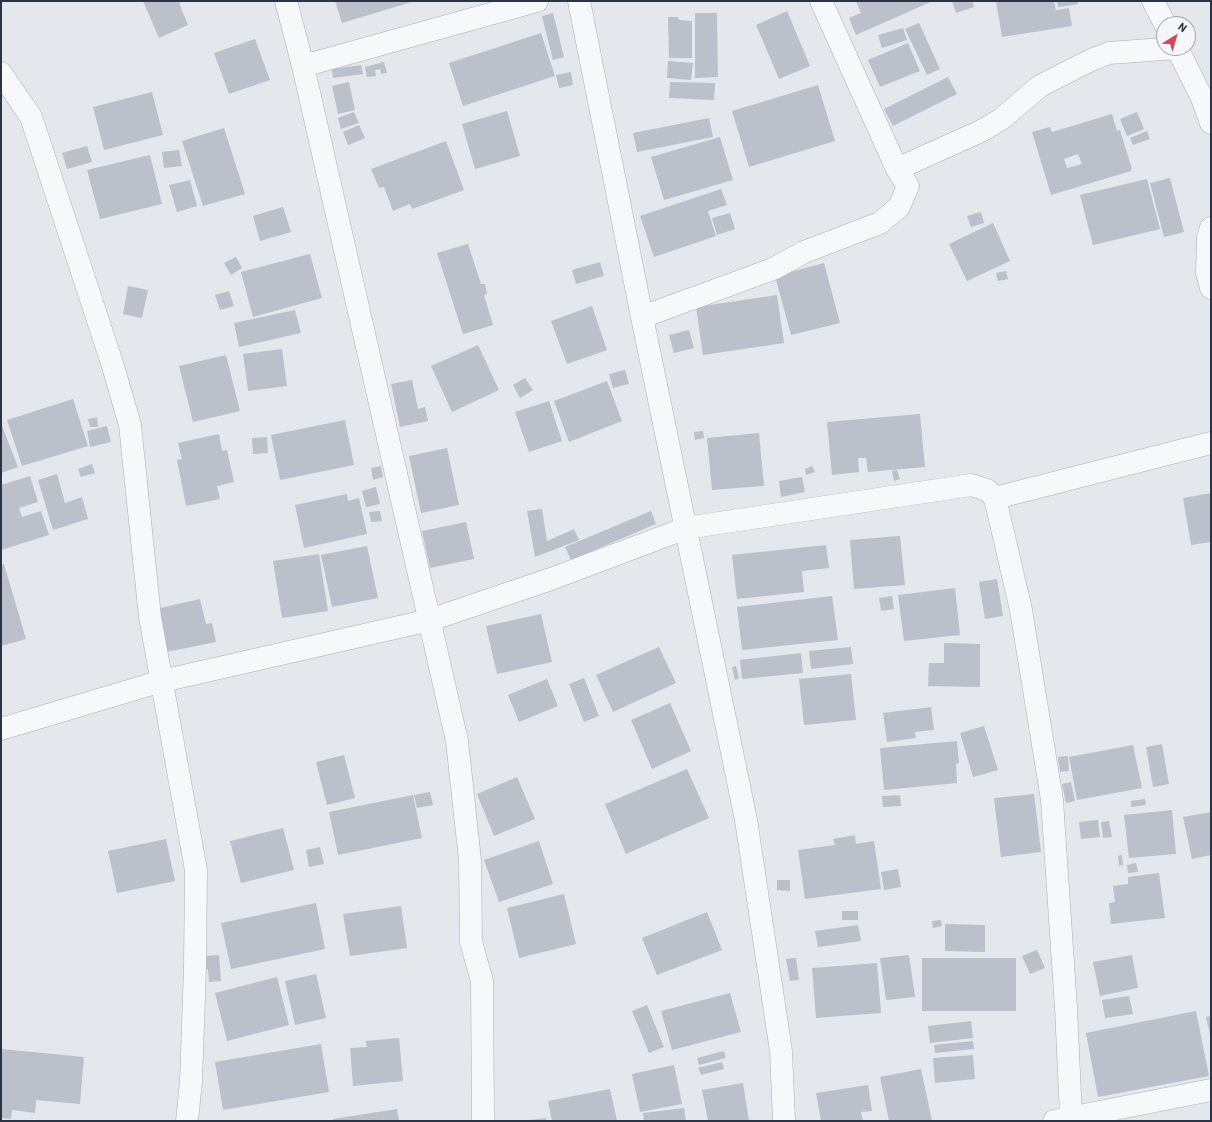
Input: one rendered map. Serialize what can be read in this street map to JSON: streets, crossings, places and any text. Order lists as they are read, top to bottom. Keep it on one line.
{"north":"top right"}
